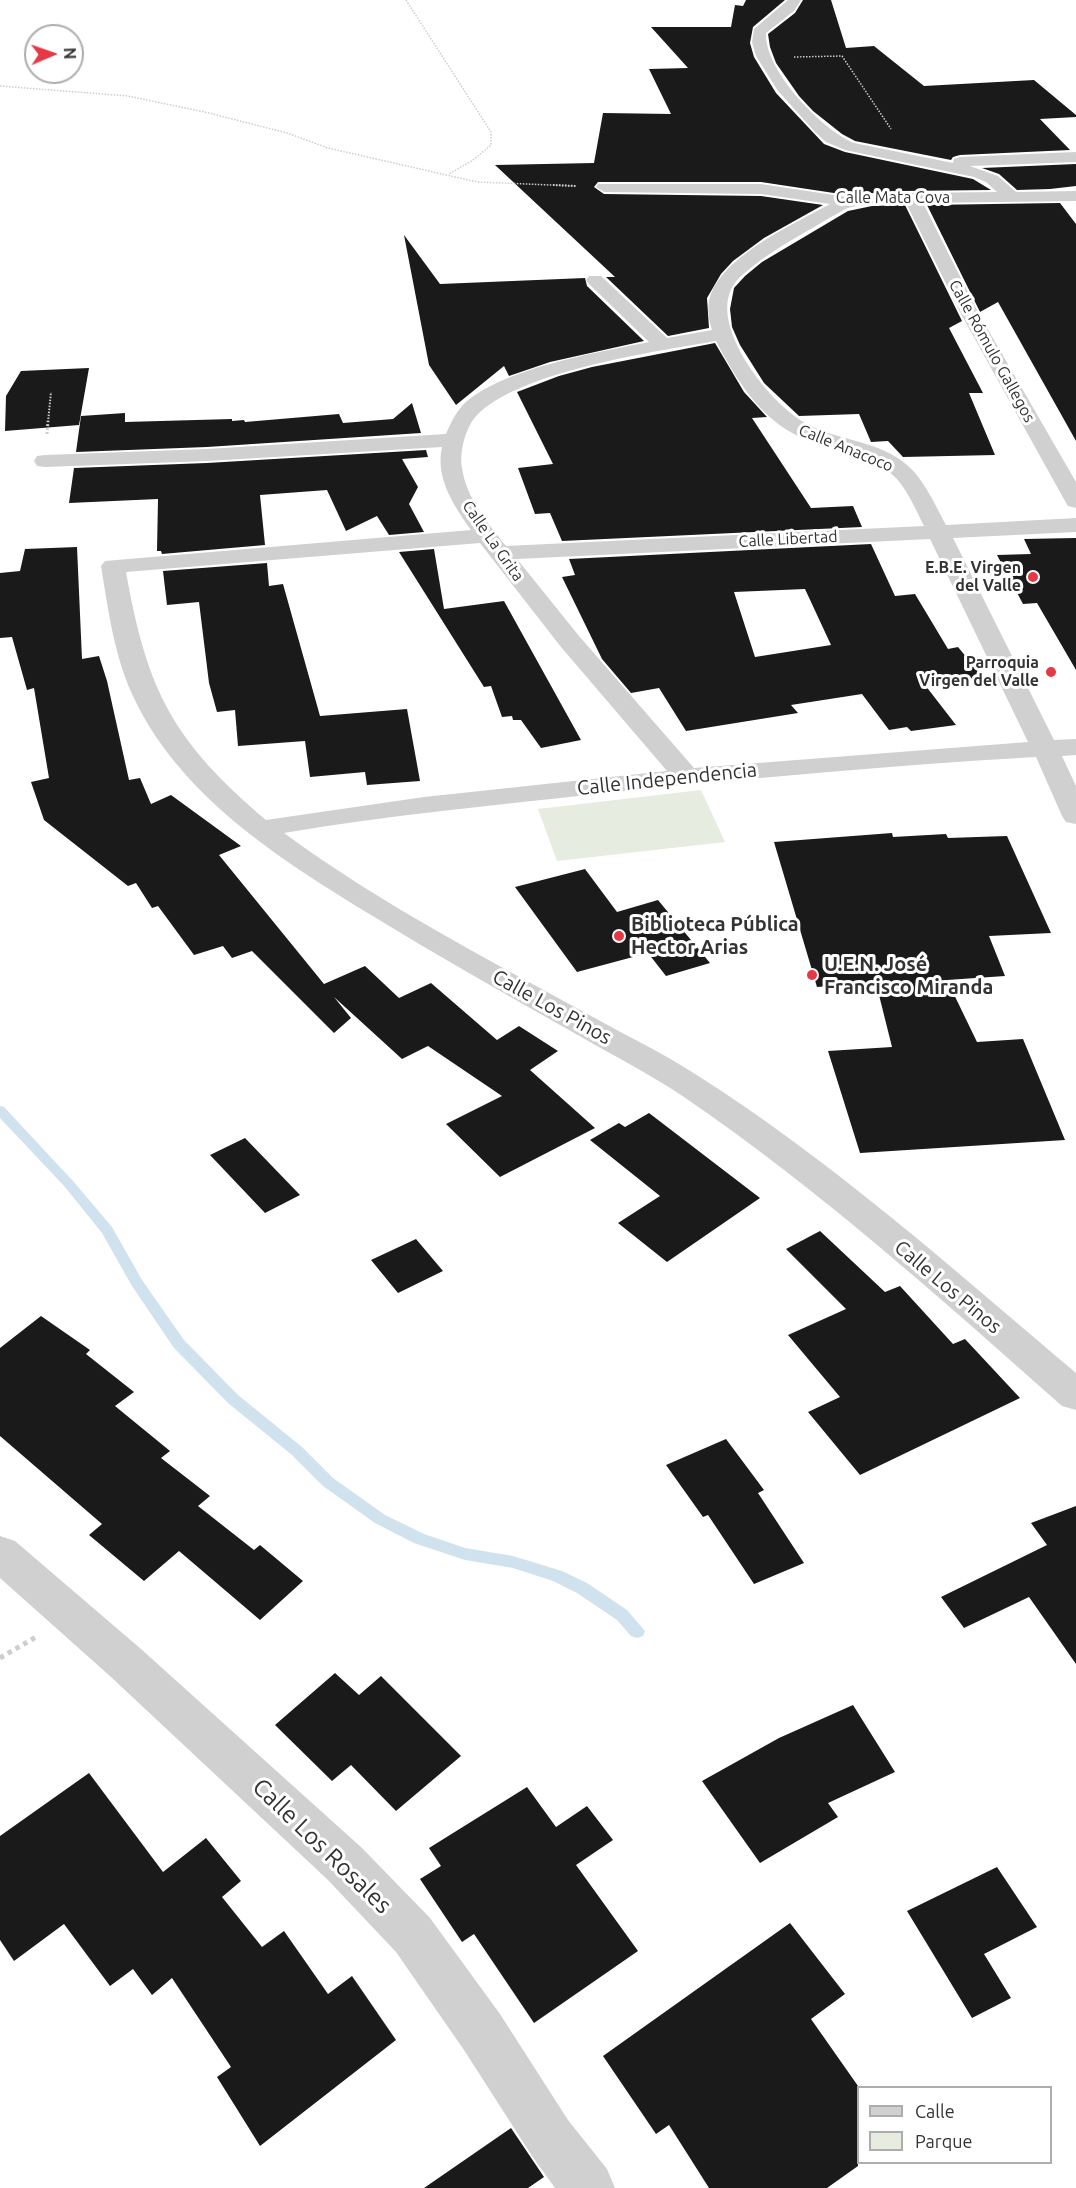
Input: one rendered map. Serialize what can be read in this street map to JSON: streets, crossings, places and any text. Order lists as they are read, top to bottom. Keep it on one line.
{"streets":{"street":["Calle Mata Cova","Calle Rómulo Gallegos","Calle Anacoco","Calle Libertad","Calle La Grita","Calle Independencia","Calle Los Pinos","Calle Los Rosales"]},"crossings":[["Calle Mata Cova","Calle Rómulo Gallegos"],["Calle Mata Cova","Calle Anacoco"],["Calle Anacoco","Calle Libertad"],["Calle Anacoco","Calle La Grita"],["Calle Anacoco","Calle Independencia"],["Calle Libertad","Calle La Grita"],["Calle Libertad","Calle Los Pinos"],["Calle La Grita","Calle Independencia"],["Calle Independencia","Calle Los Pinos"]],"places":["E.B.E. Virgen del Valle","Parroquia Virgen del Valle","Biblioteca Pública Hector Arias","U.E.N. José Francisco Miranda"],"legend":["Calle","Parque"],"north":"right"}
